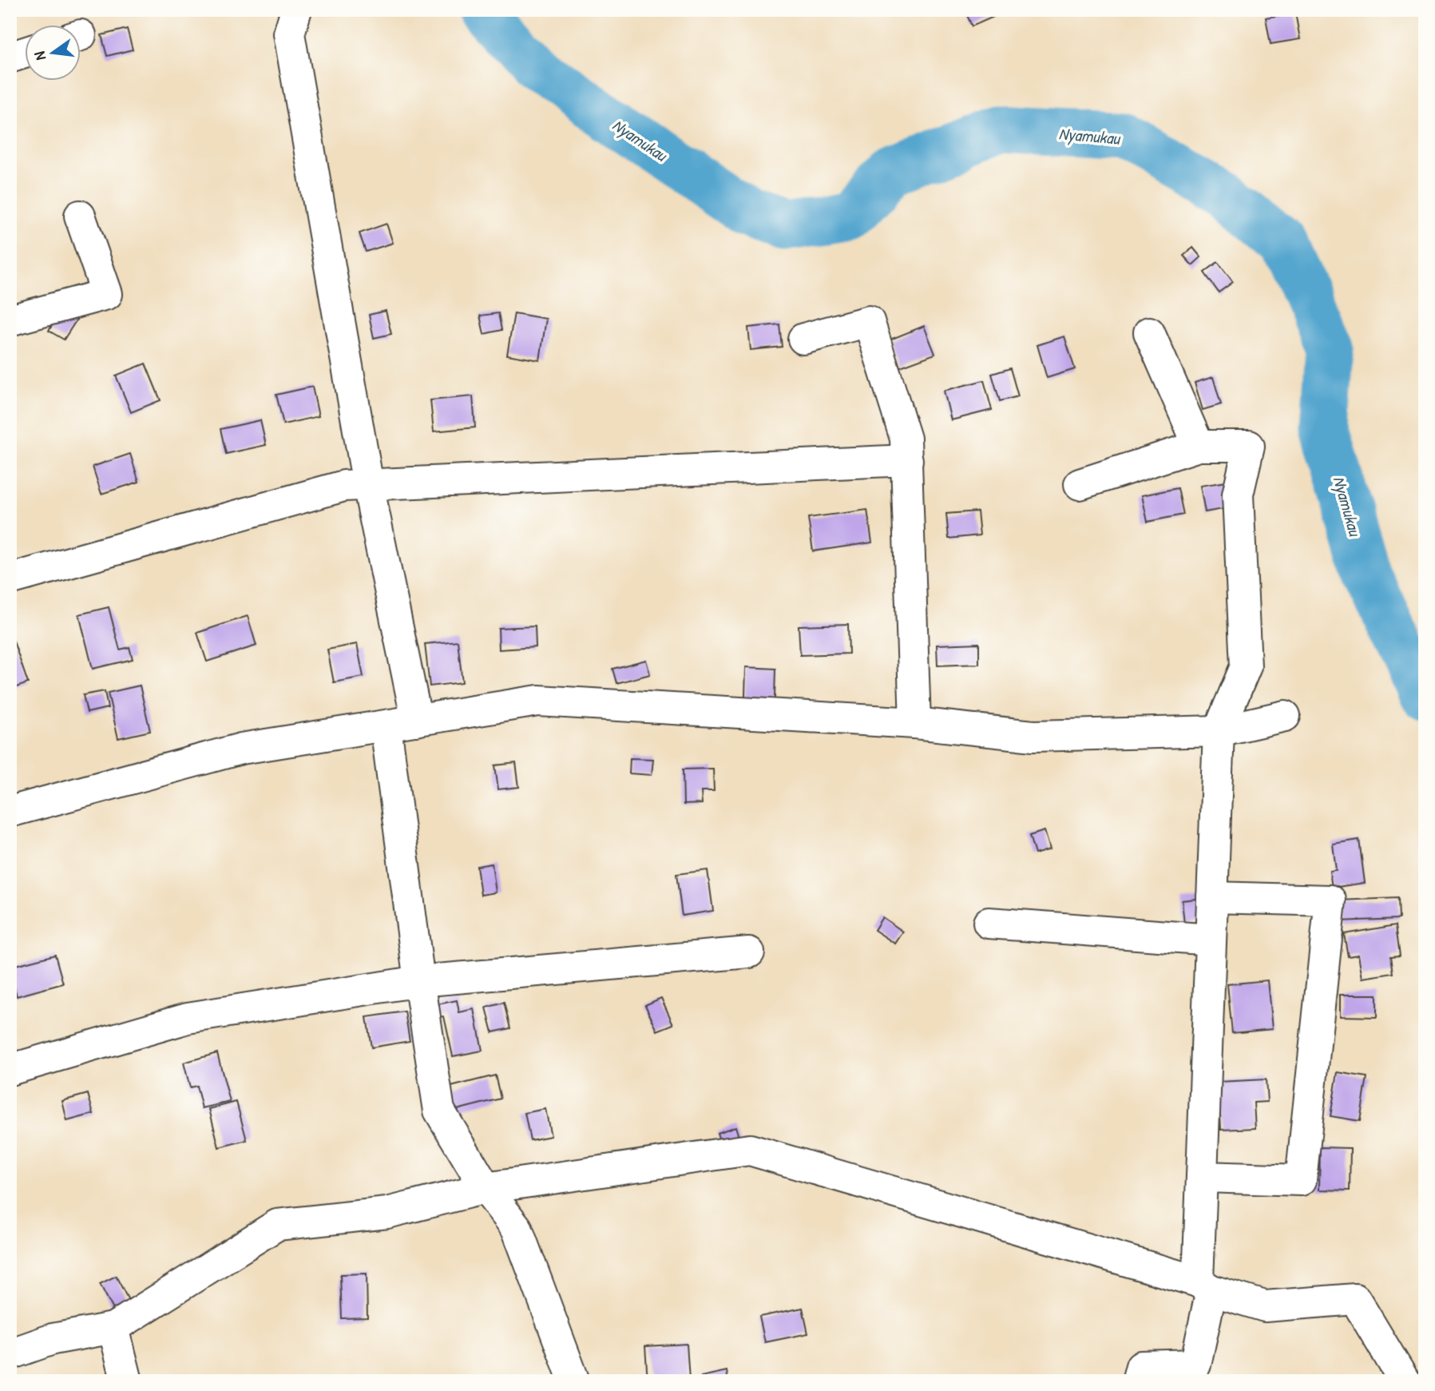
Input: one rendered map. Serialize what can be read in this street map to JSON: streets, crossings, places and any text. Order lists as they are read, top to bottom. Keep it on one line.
{"water":["Nyamukau"],"north":"left"}
